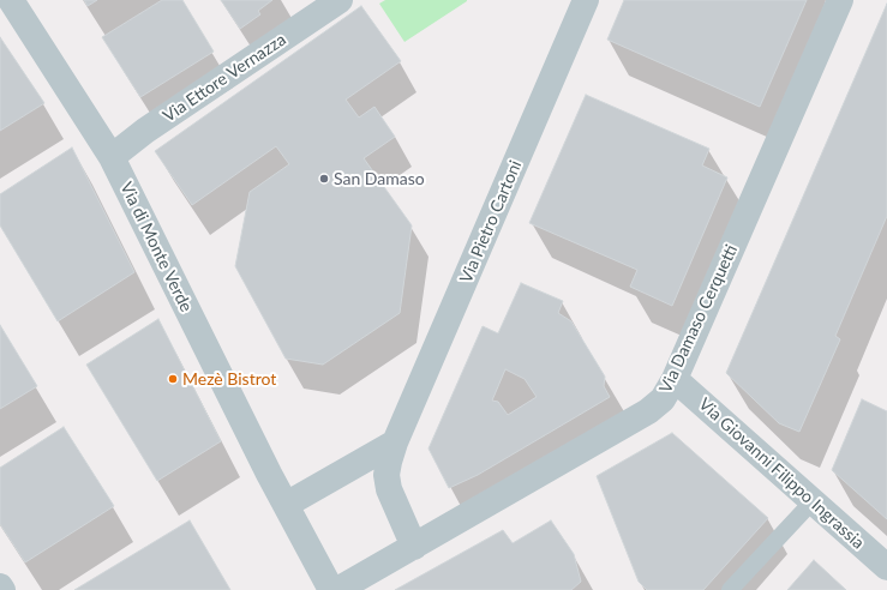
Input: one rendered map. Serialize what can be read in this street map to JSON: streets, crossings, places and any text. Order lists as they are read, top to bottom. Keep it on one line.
{"streets":{"street":["Via Ettore Vernazza","Via Pietro Cartoni","Via di Monte Verde","Via Damaso Cerquetti","Via Giovanni Filippo Ingrassia"]},"crossings":[["Via Ettore Vernazza","Via di Monte Verde"],["Via Pietro Cartoni","Via Damaso Cerquetti"],["Via Damaso Cerquetti","Via Giovanni Filippo Ingrassia"]],"places":["San Damaso","Mezè Bistrot"]}
